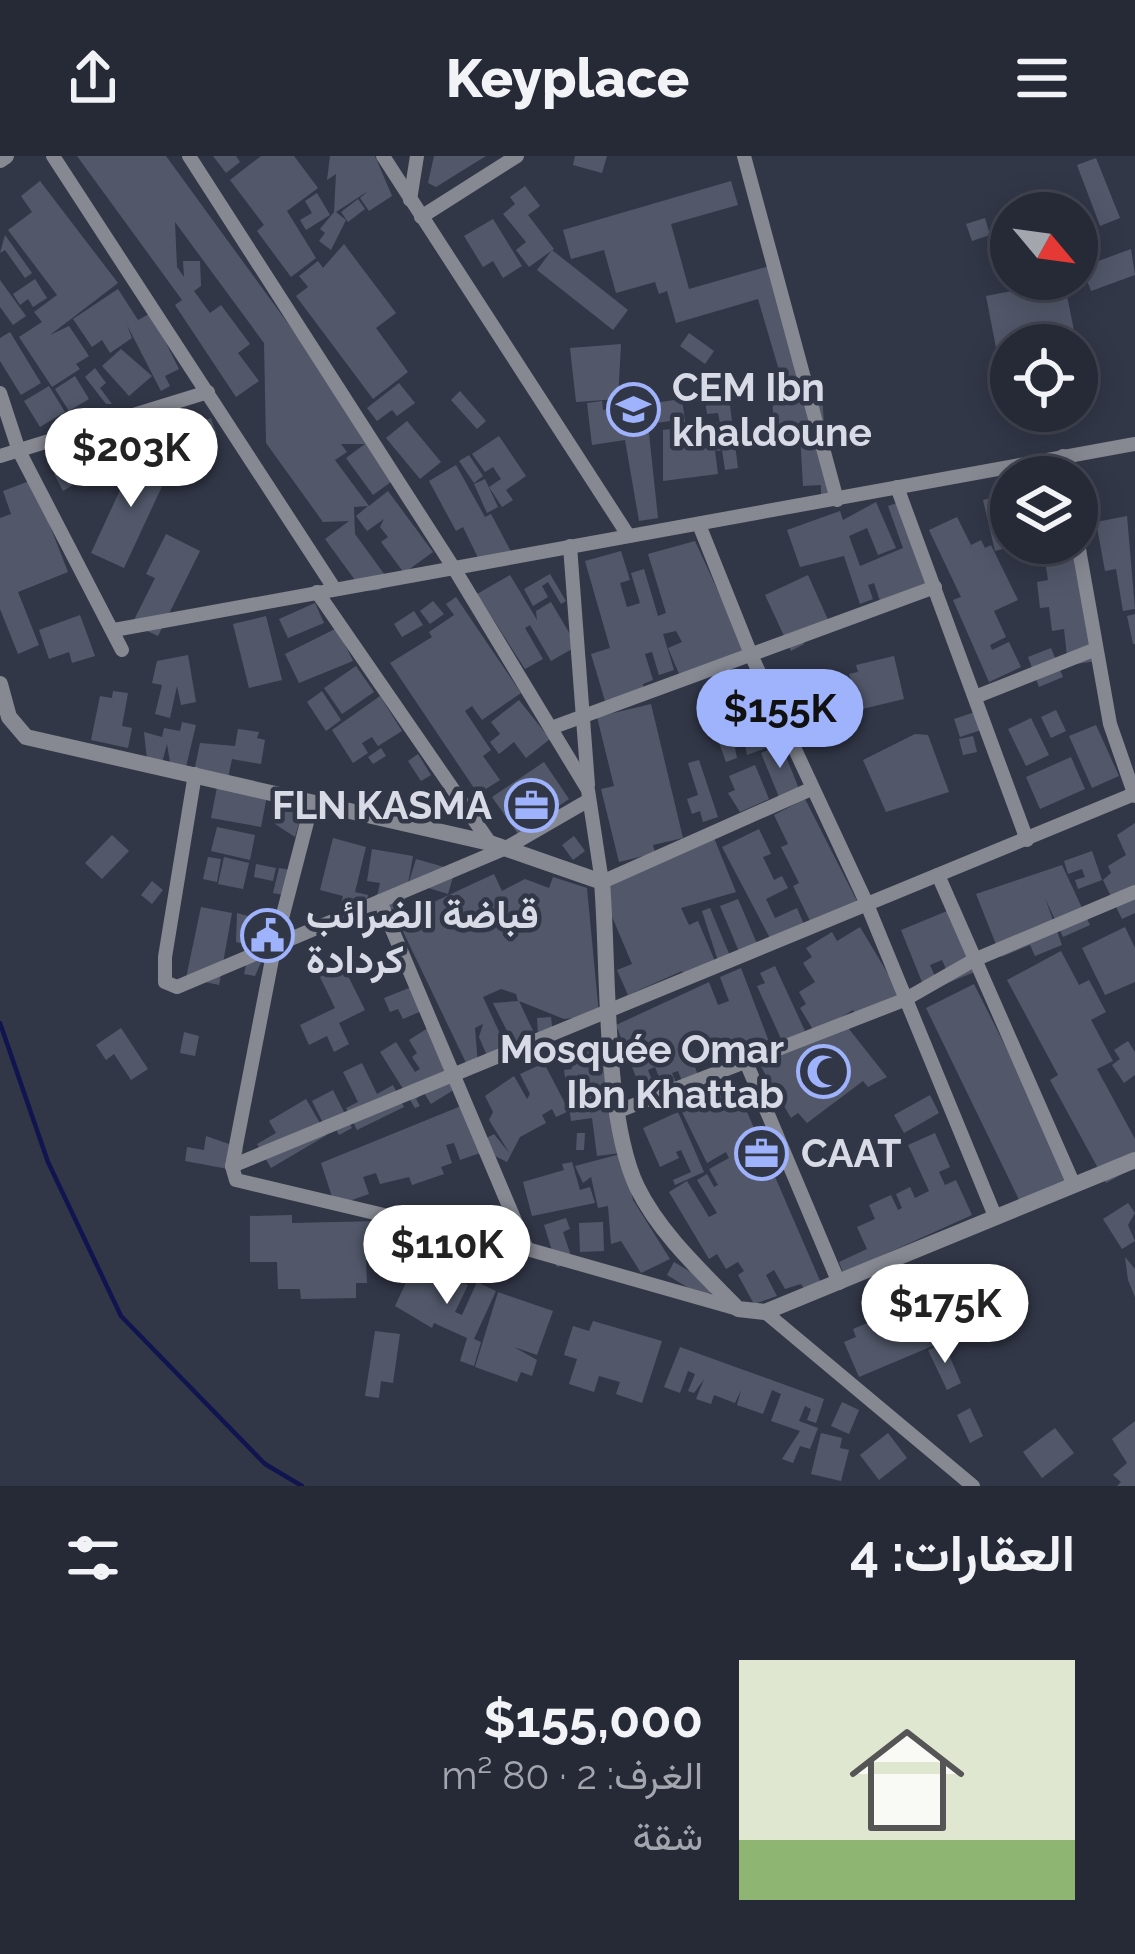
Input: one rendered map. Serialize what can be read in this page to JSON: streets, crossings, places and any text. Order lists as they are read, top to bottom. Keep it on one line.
{"places":{"school or university":["CEM Ibn khaldoune"],"office":["FLN KASMA","CAAT"],"public building":["قباضة الضرائب كردادة"],"mosque":["Mosquée Omar Ibn Khattab"]},"north":"bottom right","page":{"header":"Keyplace","price":["$203K","$155K","$110K","$175K"],"heading":"العقارات: 4","list":[{"name":"$155,000","note":"الغرف: 2 · 80 m² · شقة"}]}}
